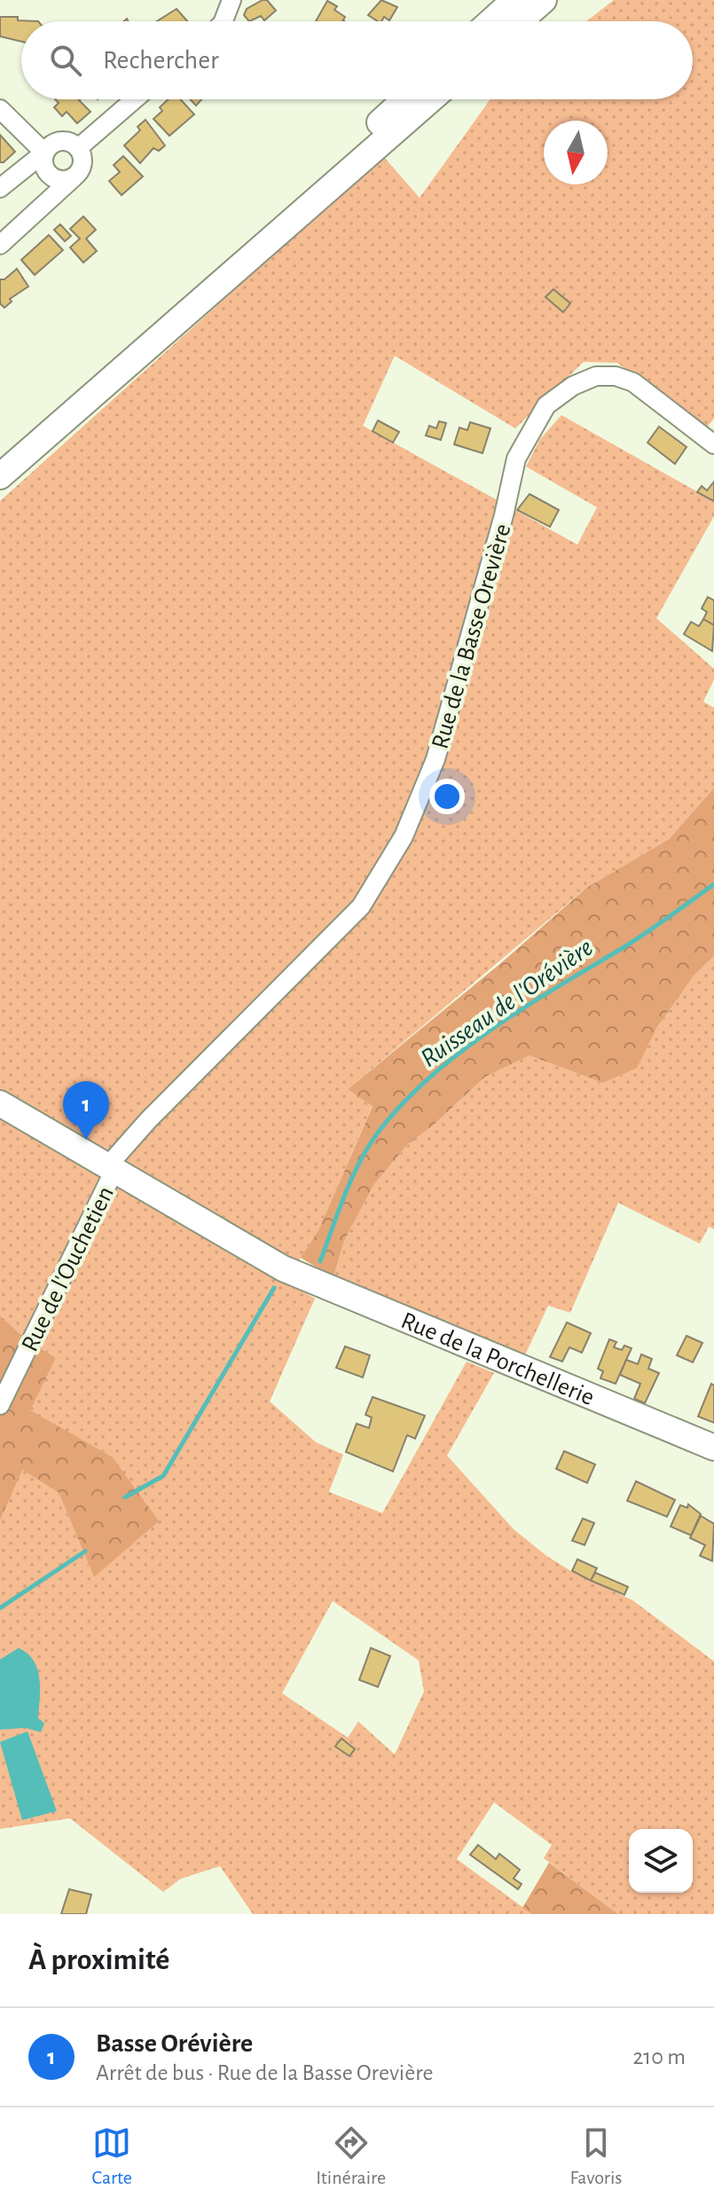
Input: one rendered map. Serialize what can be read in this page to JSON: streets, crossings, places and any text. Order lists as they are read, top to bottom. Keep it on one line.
{"streets":{"main road":["Rue de la Porchellerie"],"street":["Rue de la Basse Orevière","Rue de l'Ouchetien"]},"crossings":[["Rue de la Basse Orevière","Rue de l'Ouchetien"],["Rue de la Basse Orevière","Rue de la Porchellerie"],["Rue de l'Ouchetien","Rue de la Porchellerie"]],"water":["Ruisseau de l'Orévière"],"north":"bottom","page":{"search":"Rechercher","pins":"1","heading":"À proximité","list":[{"mark":"1","name":"Basse Orévière","note":"Arrêt de bus · Rue de la Basse Orevière","value":"210 m"}],"nav":["Carte","Itinéraire","Favoris"]}}
